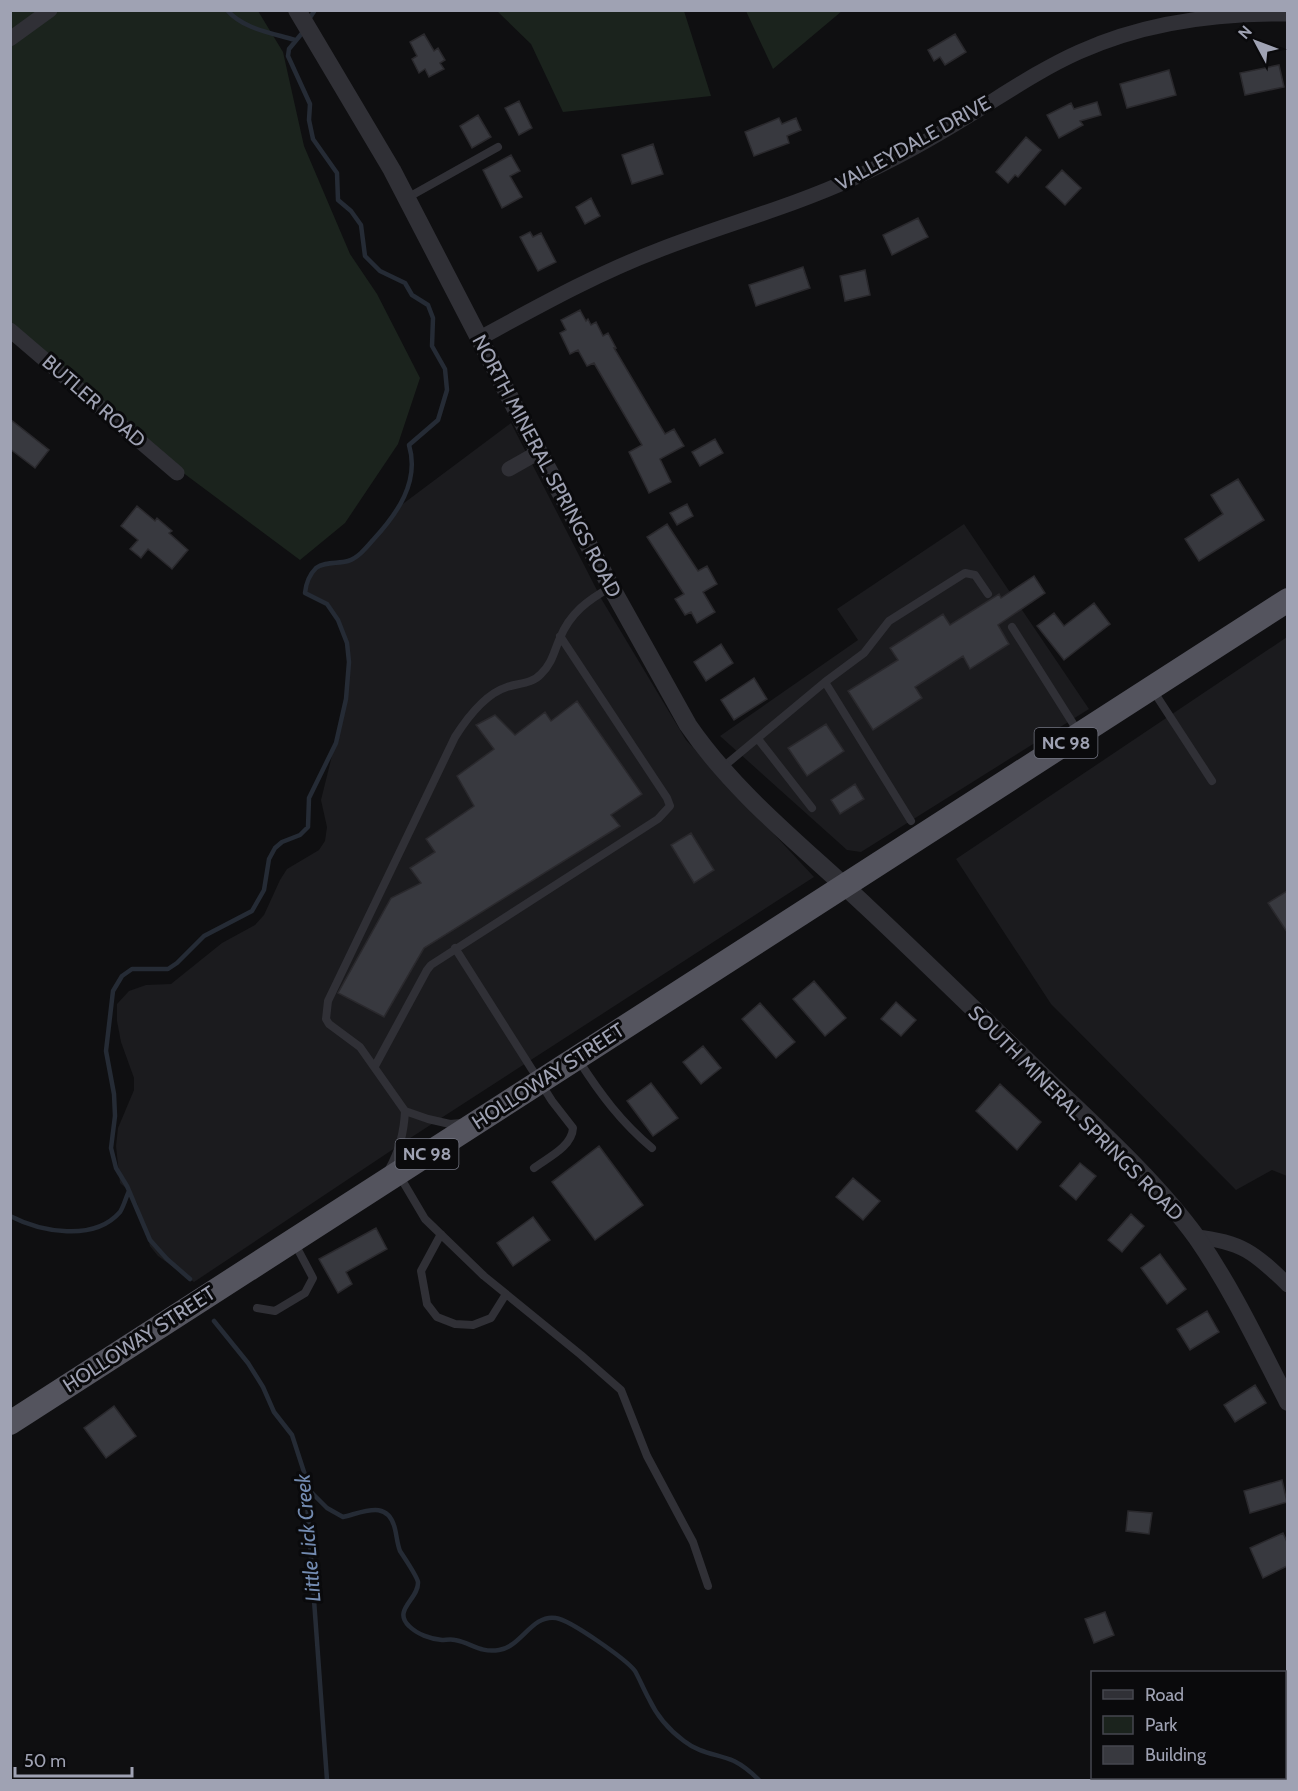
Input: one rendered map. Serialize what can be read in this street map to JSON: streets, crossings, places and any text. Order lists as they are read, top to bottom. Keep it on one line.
{"streets":{"highway":["NC 98","HOLLOWAY STREET"],"street":["VALLEYDALE DRIVE","BUTLER ROAD","NORTH MINERAL SPRINGS ROAD","SOUTH MINERAL SPRINGS ROAD"]},"crossings":[["VALLEYDALE DRIVE","NORTH MINERAL SPRINGS ROAD"],["NORTH MINERAL SPRINGS ROAD","NC 98"],["NORTH MINERAL SPRINGS ROAD","HOLLOWAY STREET"],["NORTH MINERAL SPRINGS ROAD","SOUTH MINERAL SPRINGS ROAD"],["NC 98","HOLLOWAY STREET"],["NC 98","SOUTH MINERAL SPRINGS ROAD"],["HOLLOWAY STREET","SOUTH MINERAL SPRINGS ROAD"]],"water":["Little Lick Creek"],"legend":["Road","Park","Building"],"scale_bar":"50 m","north":"top left"}
